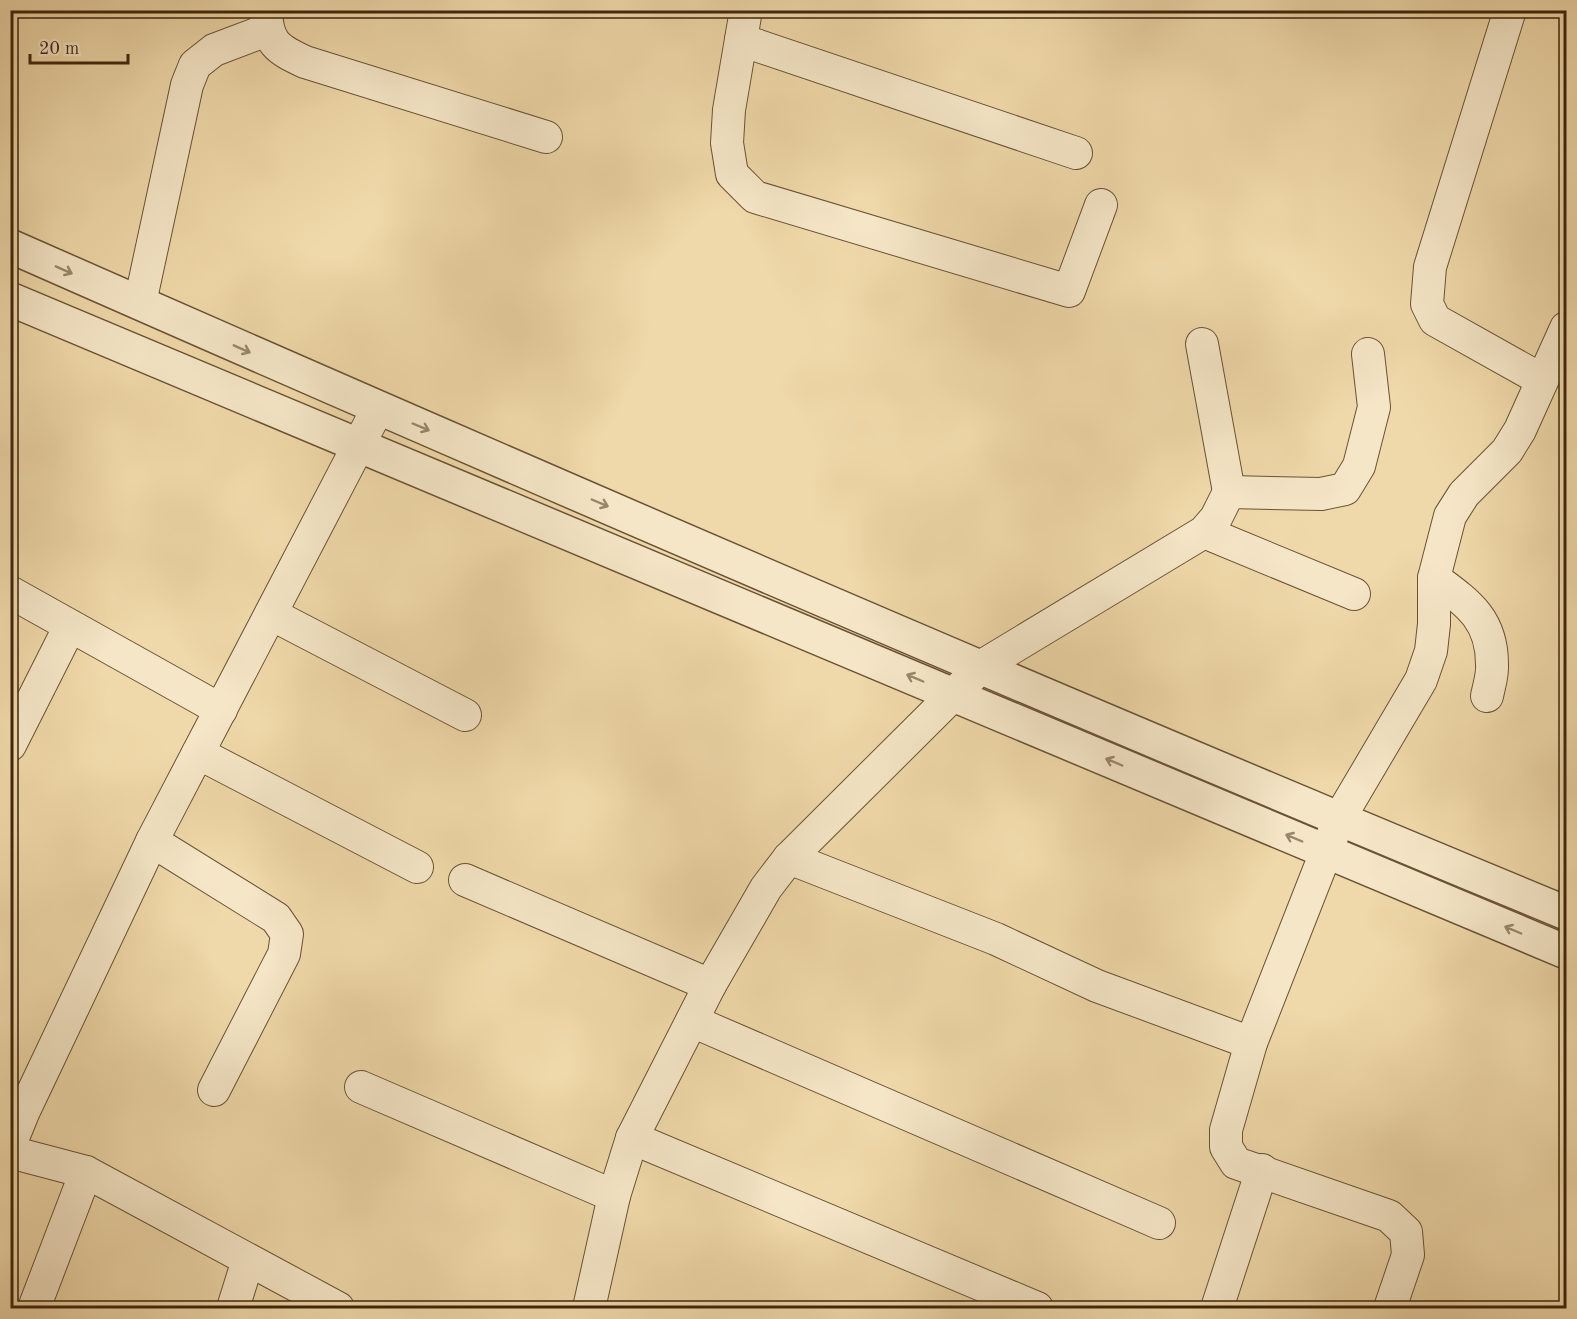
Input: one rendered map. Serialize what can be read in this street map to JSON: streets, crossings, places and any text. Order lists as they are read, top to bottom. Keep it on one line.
{"scale_bar":"20 m"}
